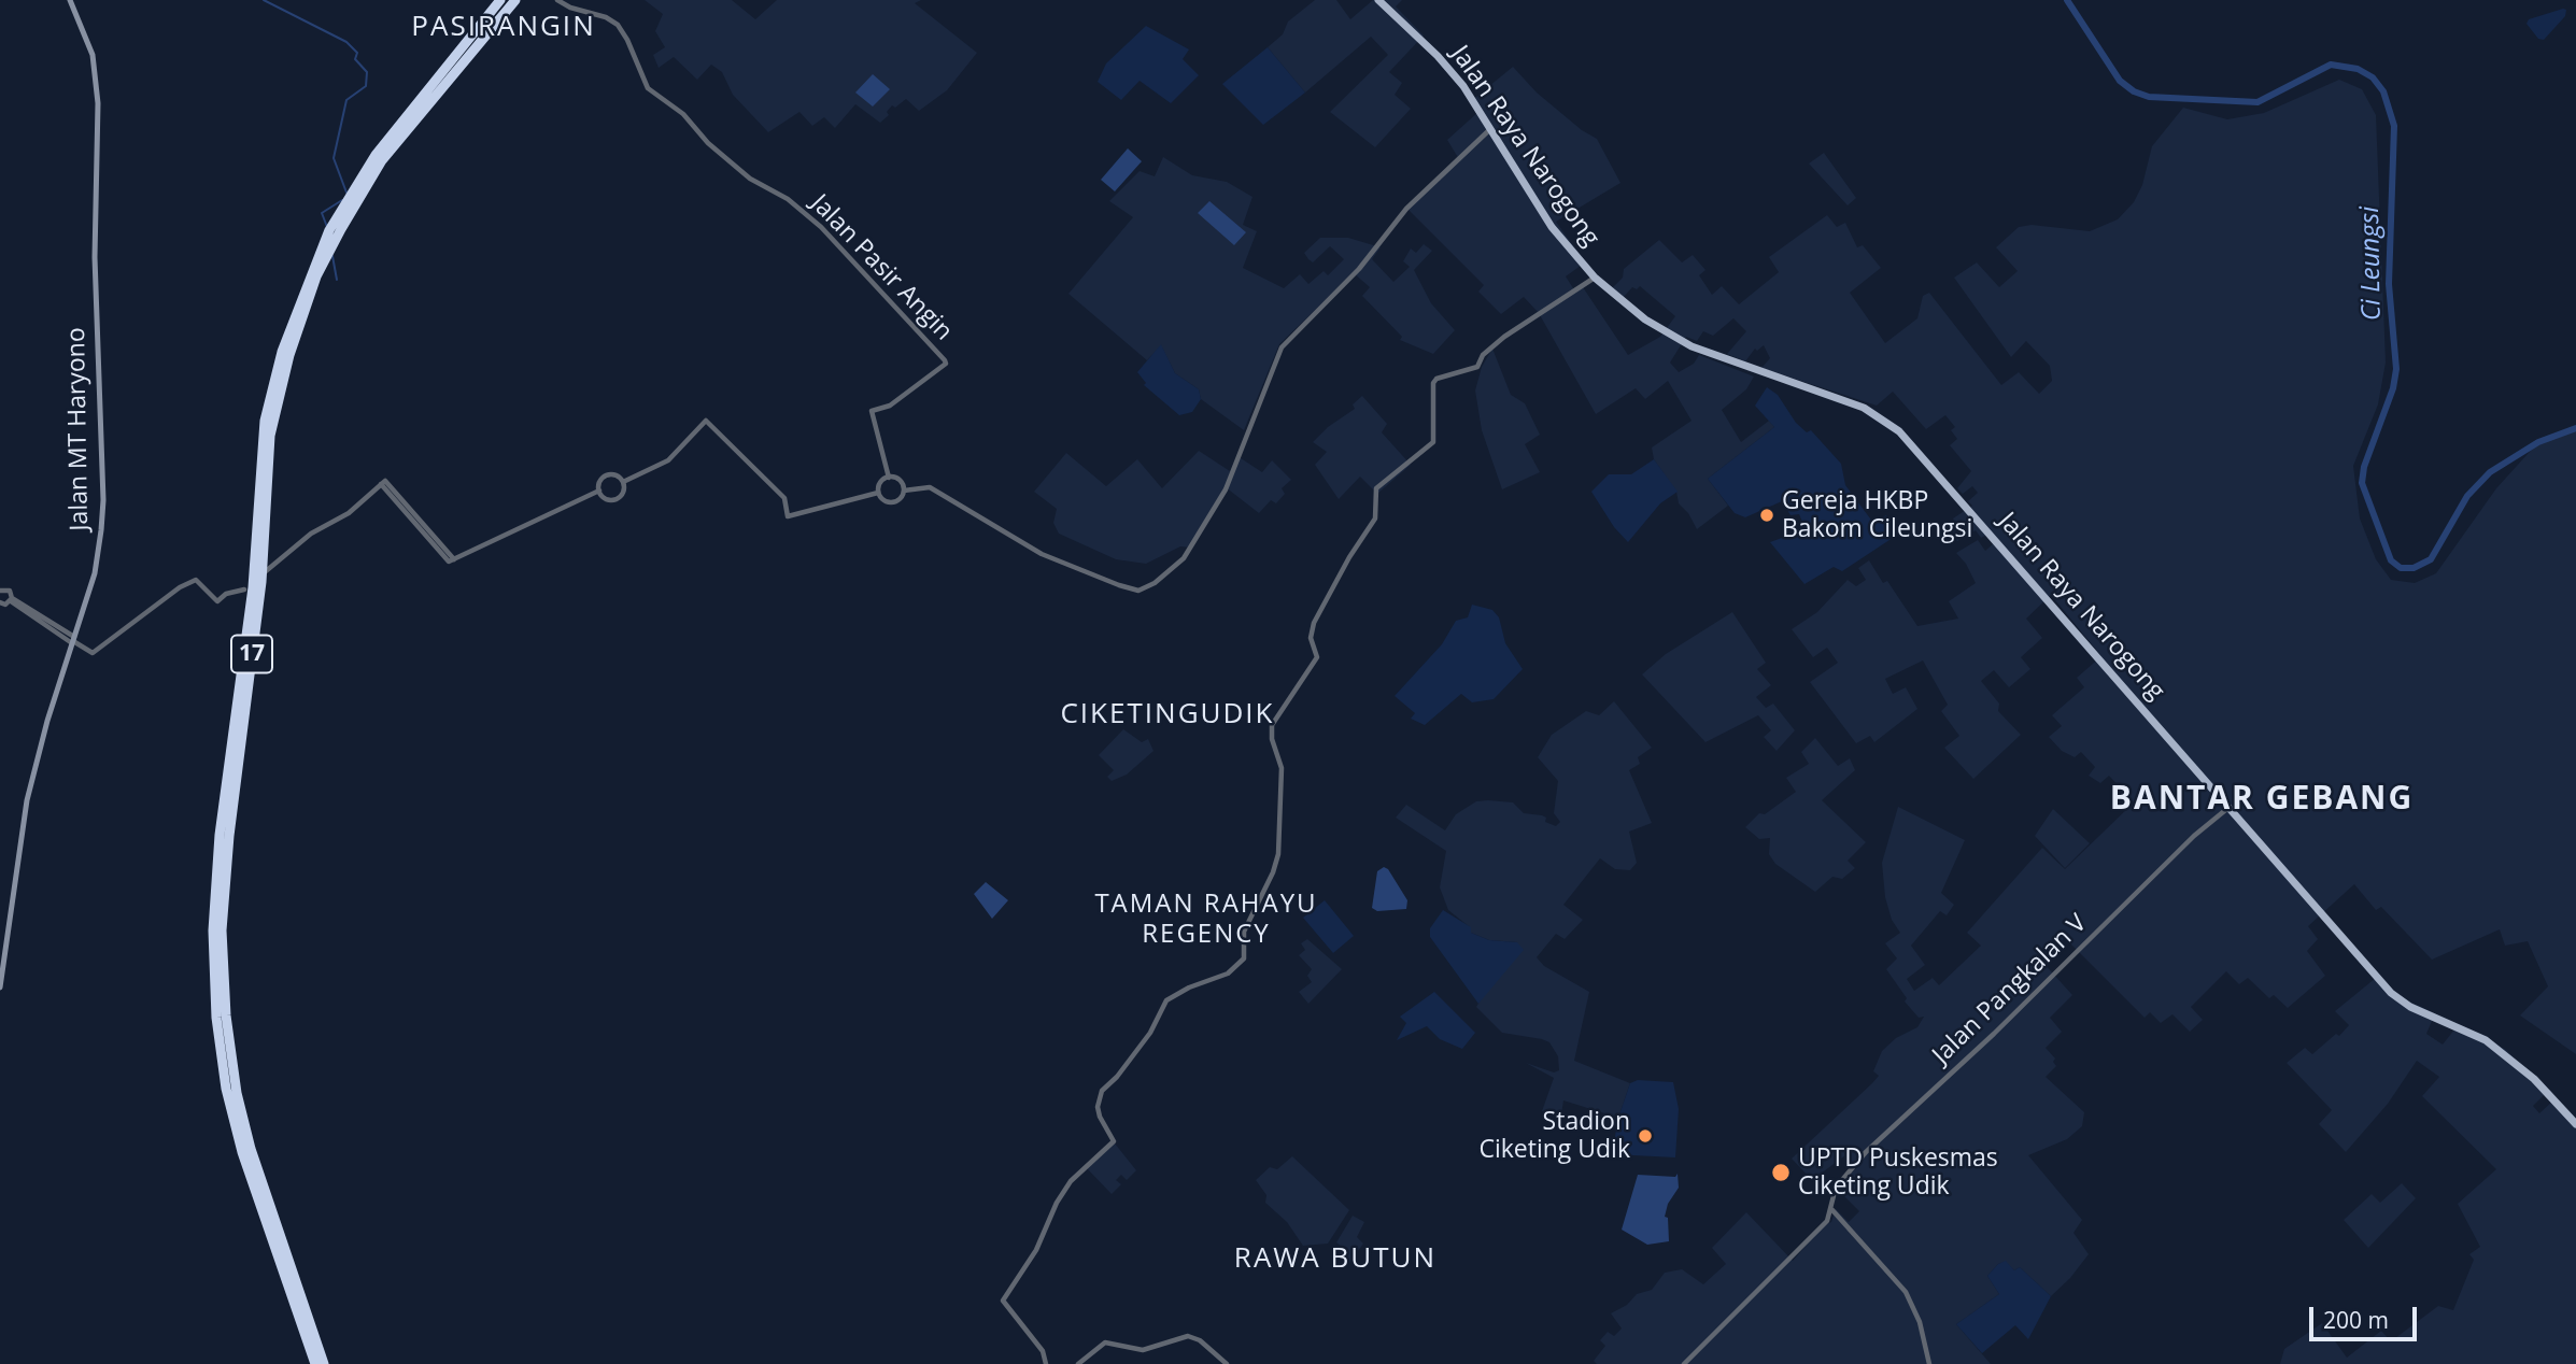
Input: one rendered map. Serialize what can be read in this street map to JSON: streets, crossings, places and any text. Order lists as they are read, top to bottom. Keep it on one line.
{"streets":{"highway":["17"],"main road":["Jalan Raya Narogong","Jalan MT Haryono"],"street":["Jalan Pasir Angin","Jalan Pangkalan V"]},"crossings":[["Jalan Raya Narogong","Jalan Pangkalan V"]],"districts":["PASIRANGIN","CIKETINGUDIK","BANTAR GEBANG","TAMAN RAHAYU REGENCY","RAWA BUTUN"],"water":["Ci Leungsi"],"places":["Gereja HKBP Bakom Cileungsi","Stadion Ciketing Udik","UPTD Puskesmas Ciketing Udik"],"scale_bar":"200 m"}
